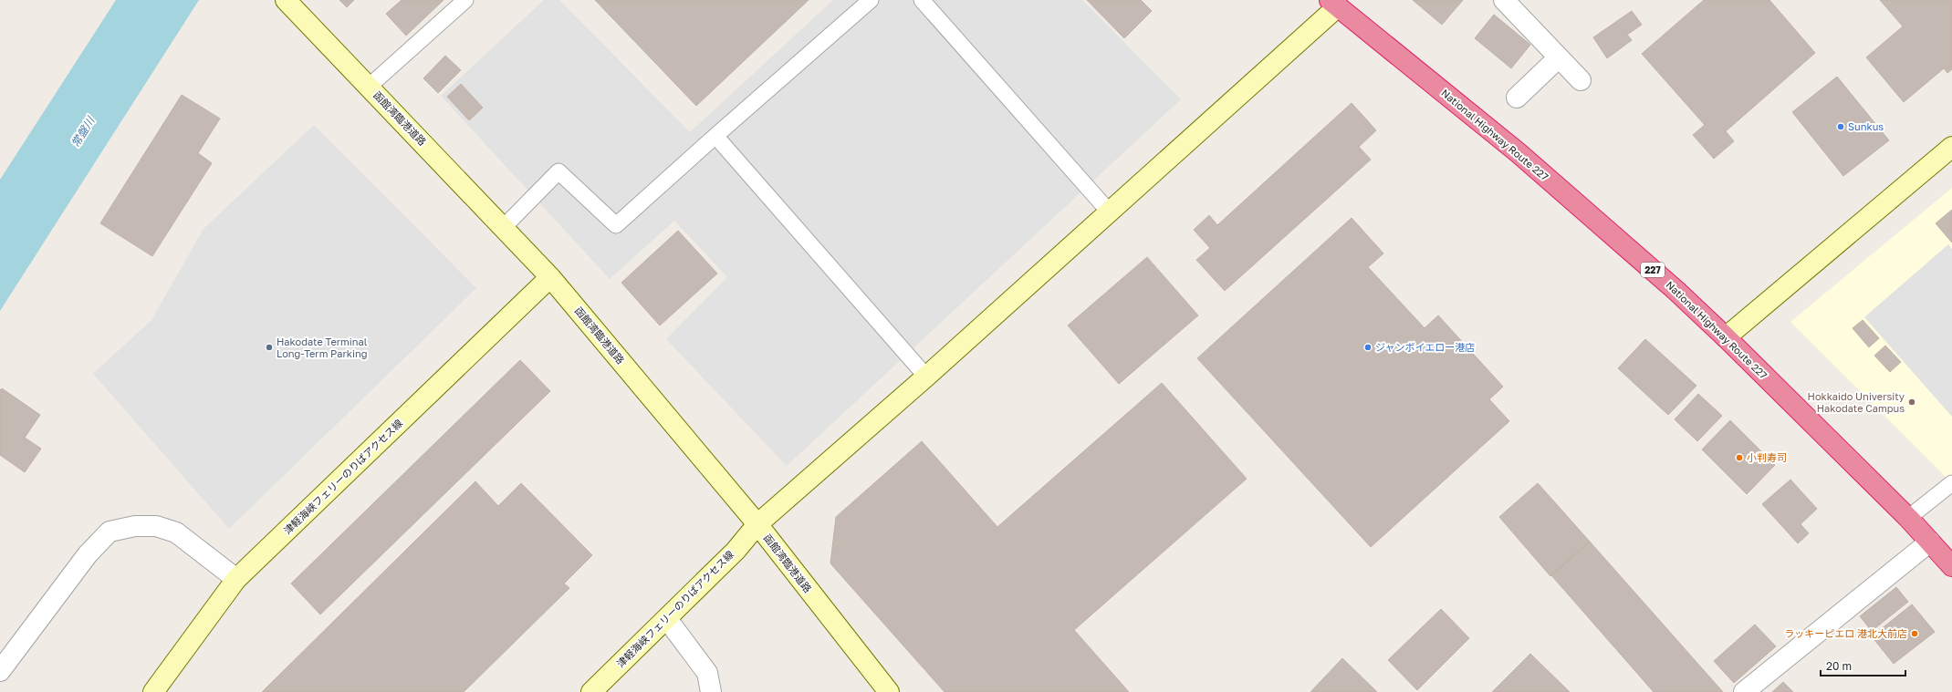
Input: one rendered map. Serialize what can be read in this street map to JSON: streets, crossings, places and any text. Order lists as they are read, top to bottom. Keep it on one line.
{"streets":{"highway":["National Highway Route 227","227"],"street":["函館湾臨港道路","津軽海峡フェリーのりばアクセス線"]},"crossings":[["函館湾臨港道路","津軽海峡フェリーのりばアクセス線"],["National Highway Route 227","津軽海峡フェリーのりばアクセス線"]],"water":["常盤川"],"places":["Sunkus","Hakodate Terminal Long-Term Parking","ジャンボイエロー港店","Hokkaido University Hakodate Campus","小判寿司","ラッキーピエロ 港北大前店"],"scale_bar":"20 m"}
